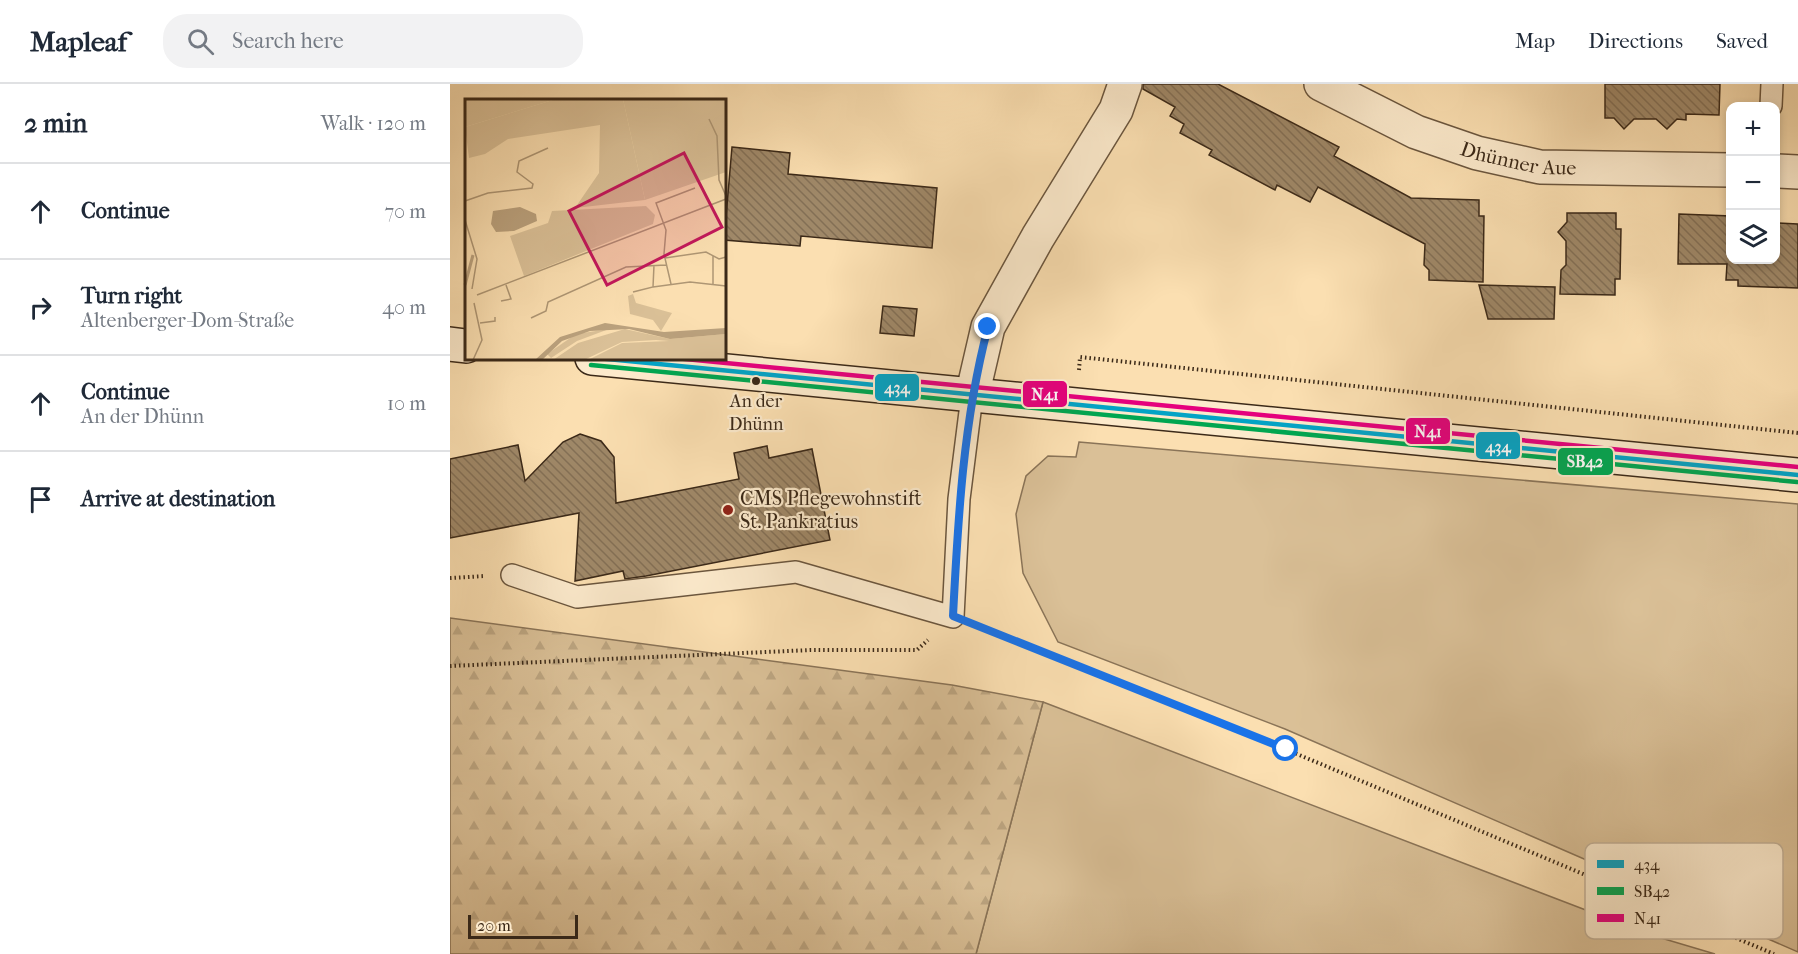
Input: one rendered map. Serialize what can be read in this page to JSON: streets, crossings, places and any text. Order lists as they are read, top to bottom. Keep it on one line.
{"streets":{"main road":["Dhünner Aue"]},"places":["An der Dhünn","CMS Pflegewohnstift St. Pankratius"],"lines":["transit line 434","transit line N41","transit line SB42"],"legend":["434","SB42","N41"],"scale_bar":"20 m","page":{"header":"Mapleaf","search":"Search here","nav":["Map","Directions","Saved"],"heading":["2 min","Walk · 120 m"],"map_buttons":["+","−"],"list":[["Continue","70 m"],["Turn right","Altenberger-Dom-Straße","40 m"],["Continue","An der Dhünn","10 m"],"Arrive at destination"],"scale":"20 m"}}
